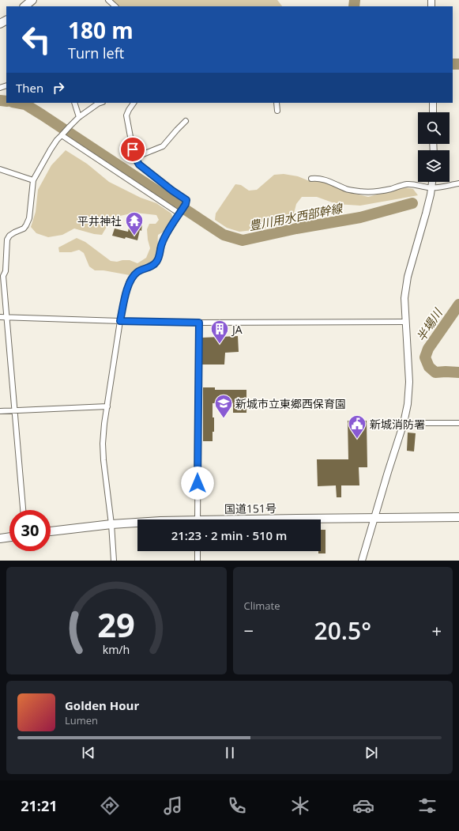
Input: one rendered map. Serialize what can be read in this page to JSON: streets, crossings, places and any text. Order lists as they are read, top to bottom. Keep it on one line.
{"streets":{"main road":["国道151号"]},"water":["豊川用水西部幹線","半場川"],"places":{"temple":["平井神社"],"building":["JA"],"school or university":["新城市立東郷西保育園"],"public building":["新城消防署"]},"page":{"turn":["180 m","Turn left"],"then":"Then","limit":"30","trip":"21:23 · 2 min · 510 m","tile":"Climate","heat":["−","20.5°","+"],"song":["Golden Hour","Lumen"],"tabs":"21:21","gauge":["29","km/h"]}}
